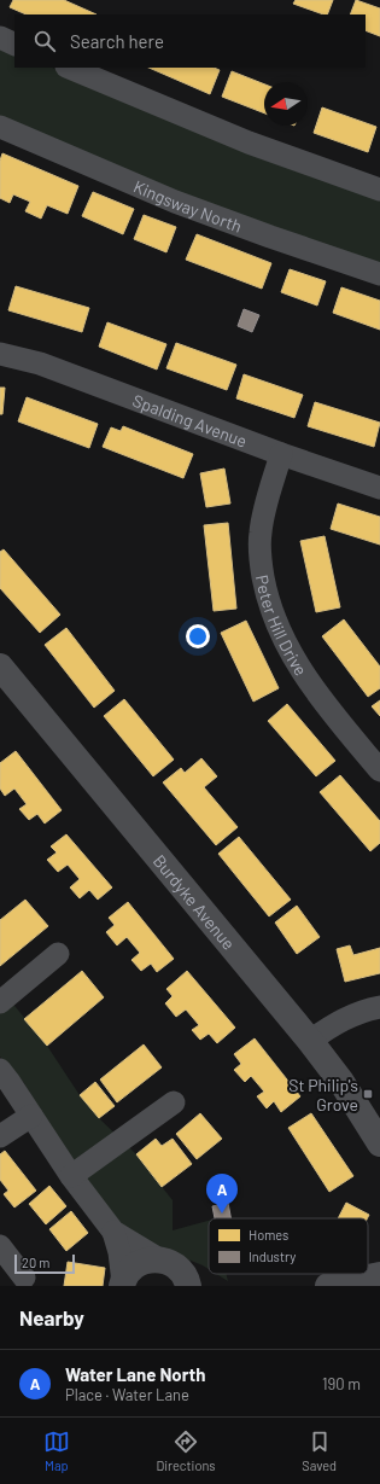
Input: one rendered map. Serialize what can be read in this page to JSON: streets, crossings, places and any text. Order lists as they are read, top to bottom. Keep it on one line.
{"streets":{"street":["Kingsway North","Spalding Avenue","Peter Hill Drive","Burdyke Avenue"]},"crossings":[["Spalding Avenue","Peter Hill Drive"]],"places":{"transit":["St Philip's Grove"]},"legend":["Homes","Industry"],"scale_bar":"20 m","north":"left","page":{"search":"Search here","pins":"A","scale":"20 m","heading":"Nearby","list":[{"mark":"A","name":"Water Lane North","note":"Place · Water Lane","value":"190 m"}],"nav":["Map","Directions","Saved"]}}
